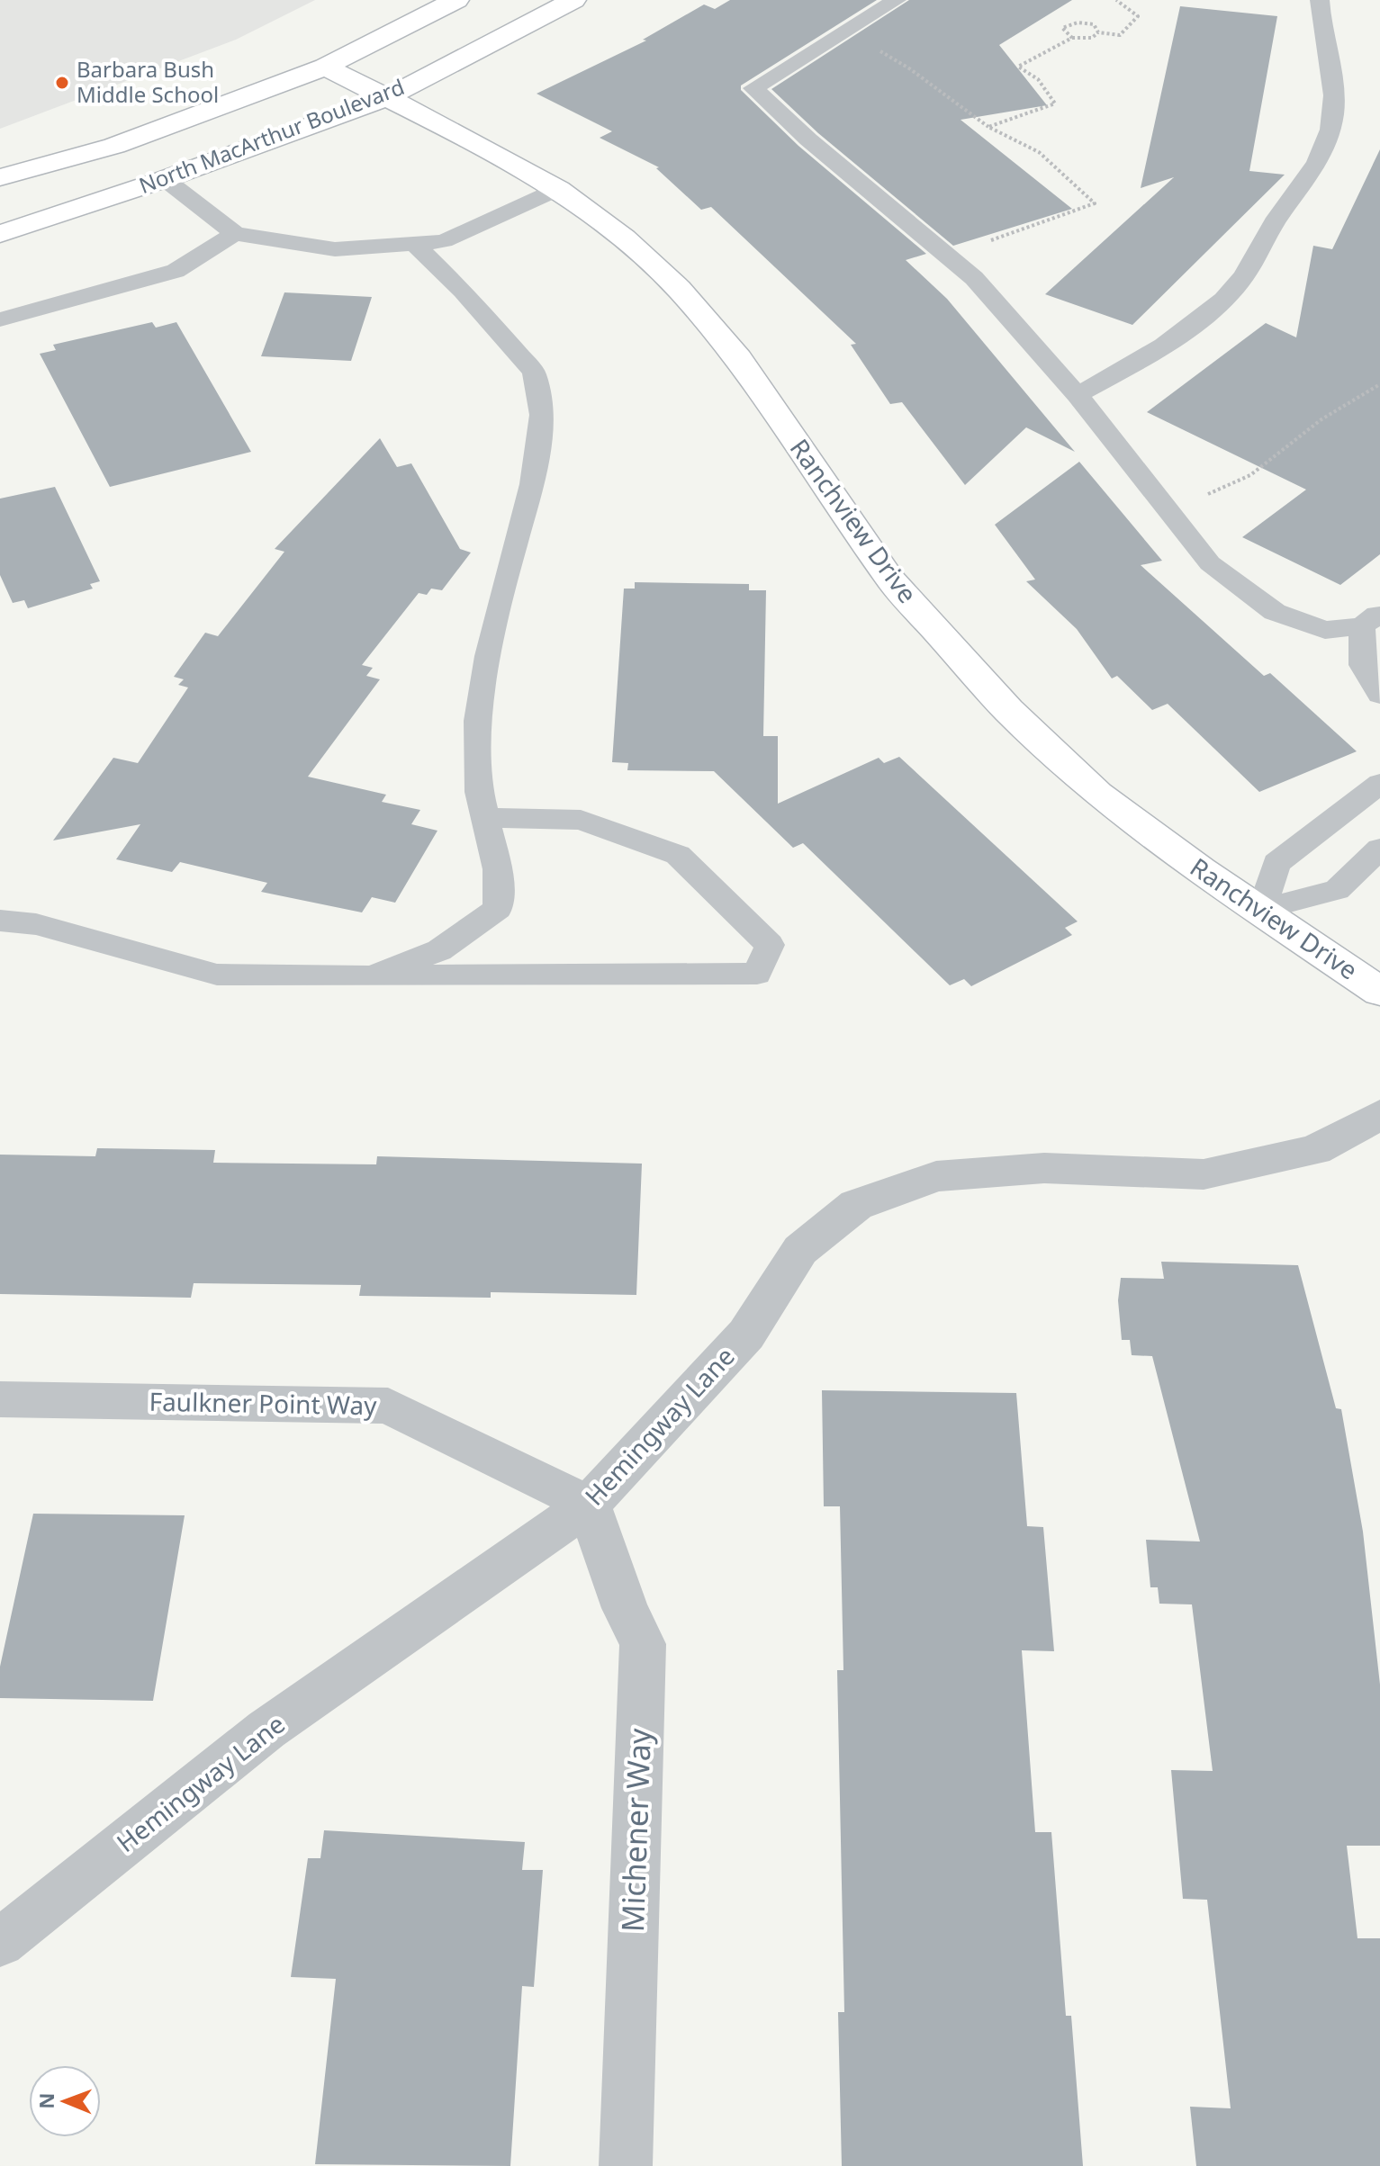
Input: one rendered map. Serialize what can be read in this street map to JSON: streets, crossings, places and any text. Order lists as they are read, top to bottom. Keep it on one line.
{"streets":{"street":["North MacArthur Boulevard","Ranchview Drive","Faulkner Point Way","Hemingway Lane","Michener Way"]},"crossings":[["North MacArthur Boulevard","Ranchview Drive"],["Faulkner Point Way","Hemingway Lane"],["Faulkner Point Way","Michener Way"],["Hemingway Lane","Michener Way"]],"places":["Barbara Bush Middle School"],"north":"left"}
